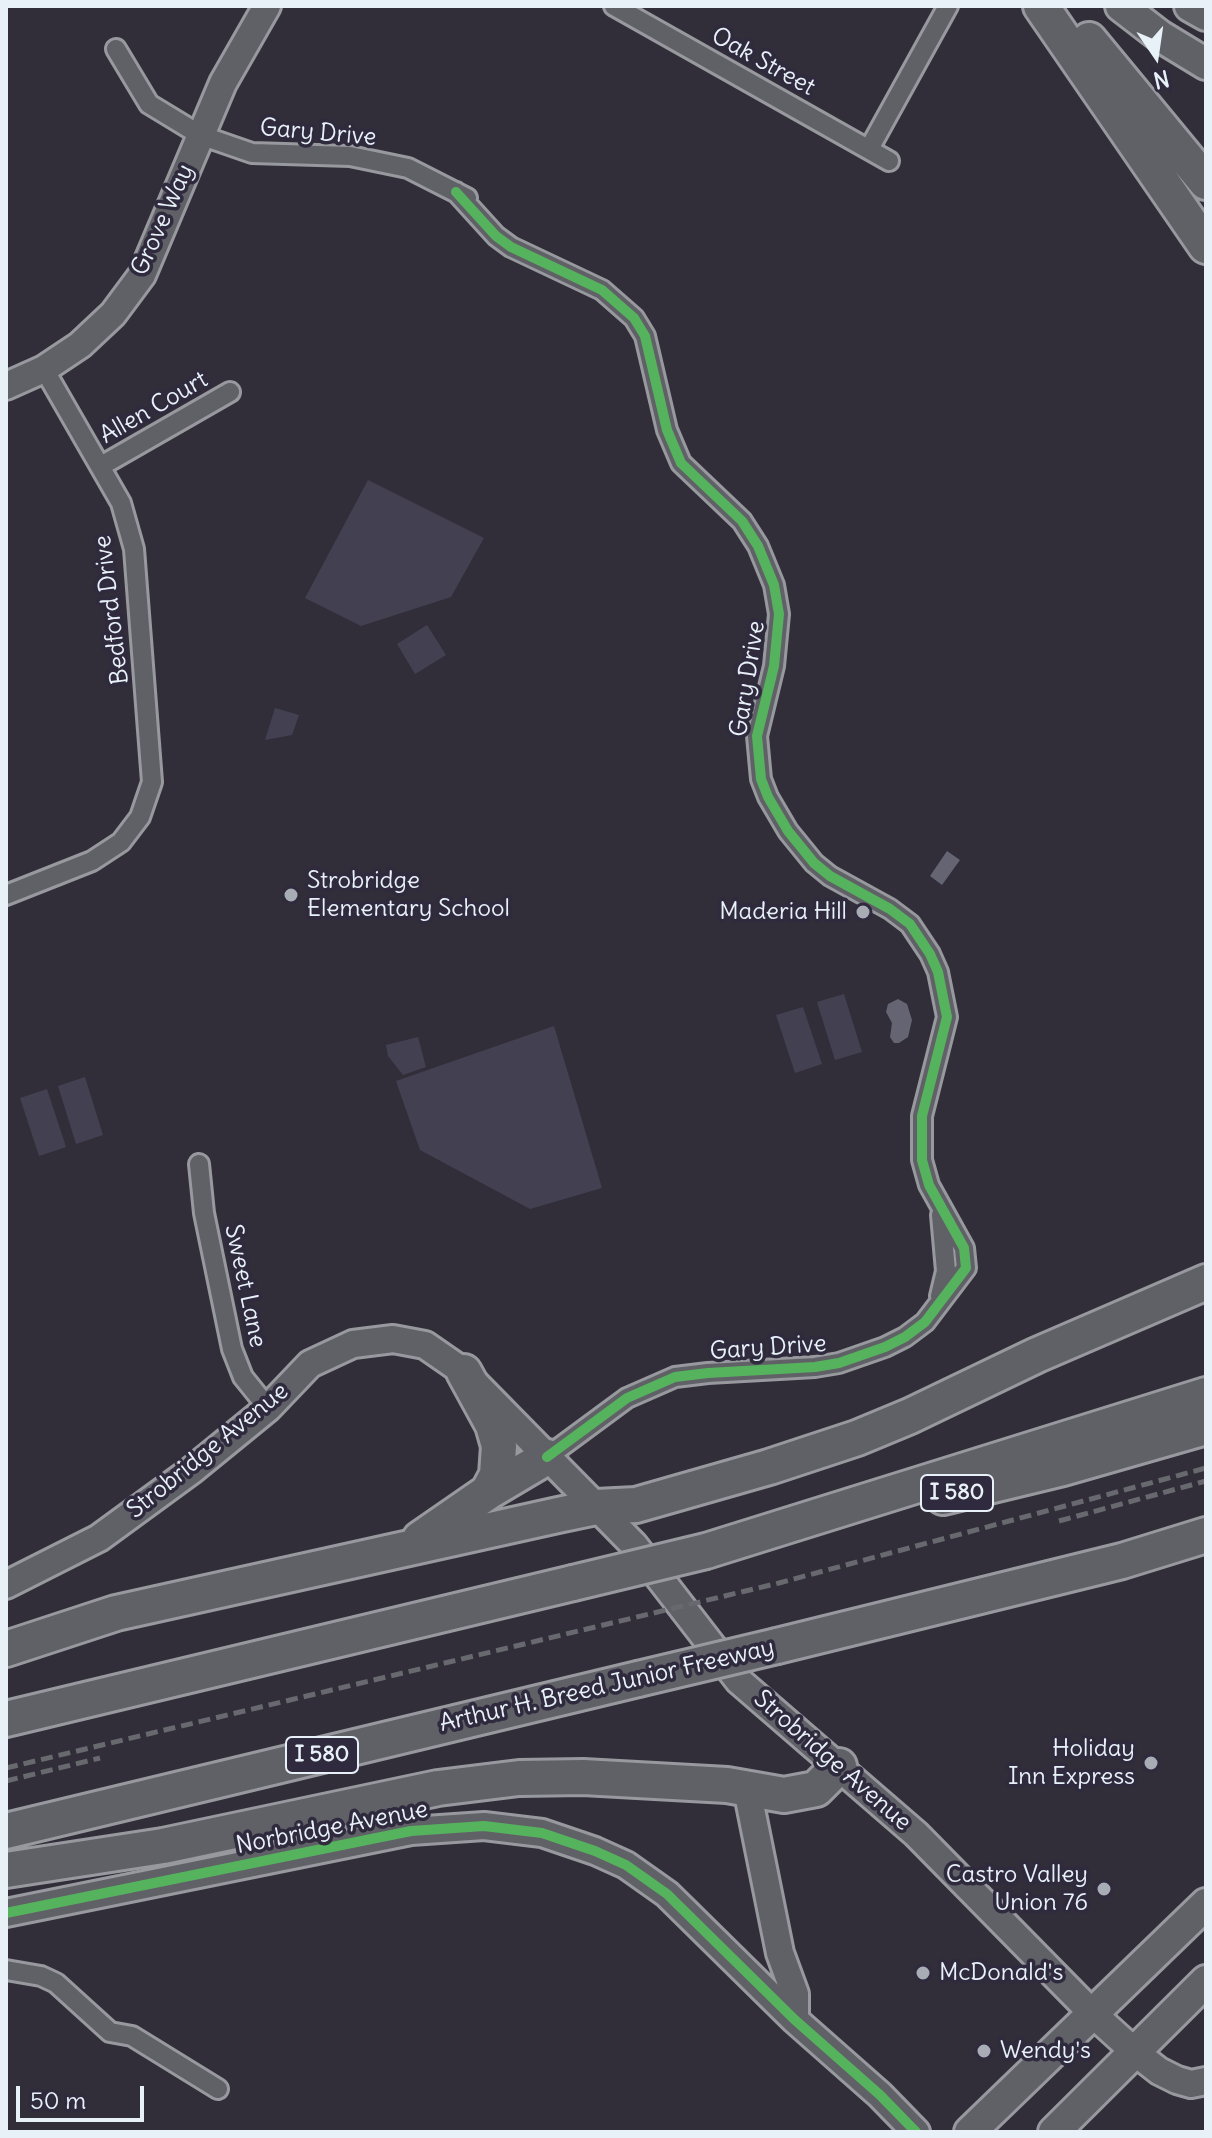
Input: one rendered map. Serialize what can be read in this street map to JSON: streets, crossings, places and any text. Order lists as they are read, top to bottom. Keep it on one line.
{"streets":{"highway":["I 580","Arthur H. Breed Junior Freeway"],"main road":["Grove Way","Strobridge Avenue","Norbridge Avenue"],"street":["Oak Street","Gary Drive","Allen Court","Bedford Drive","Sweet Lane"]},"crossings":[["Gary Drive","Grove Way"],["Gary Drive","Strobridge Avenue"],["Grove Way","Bedford Drive"],["Allen Court","Bedford Drive"],["Sweet Lane","Strobridge Avenue"]],"places":["Strobridge Elementary School","Maderia Hill","Holiday Inn Express","Castro Valley Union 76","McDonald's","Wendy's"],"scale_bar":"50 m","north":"bottom"}
